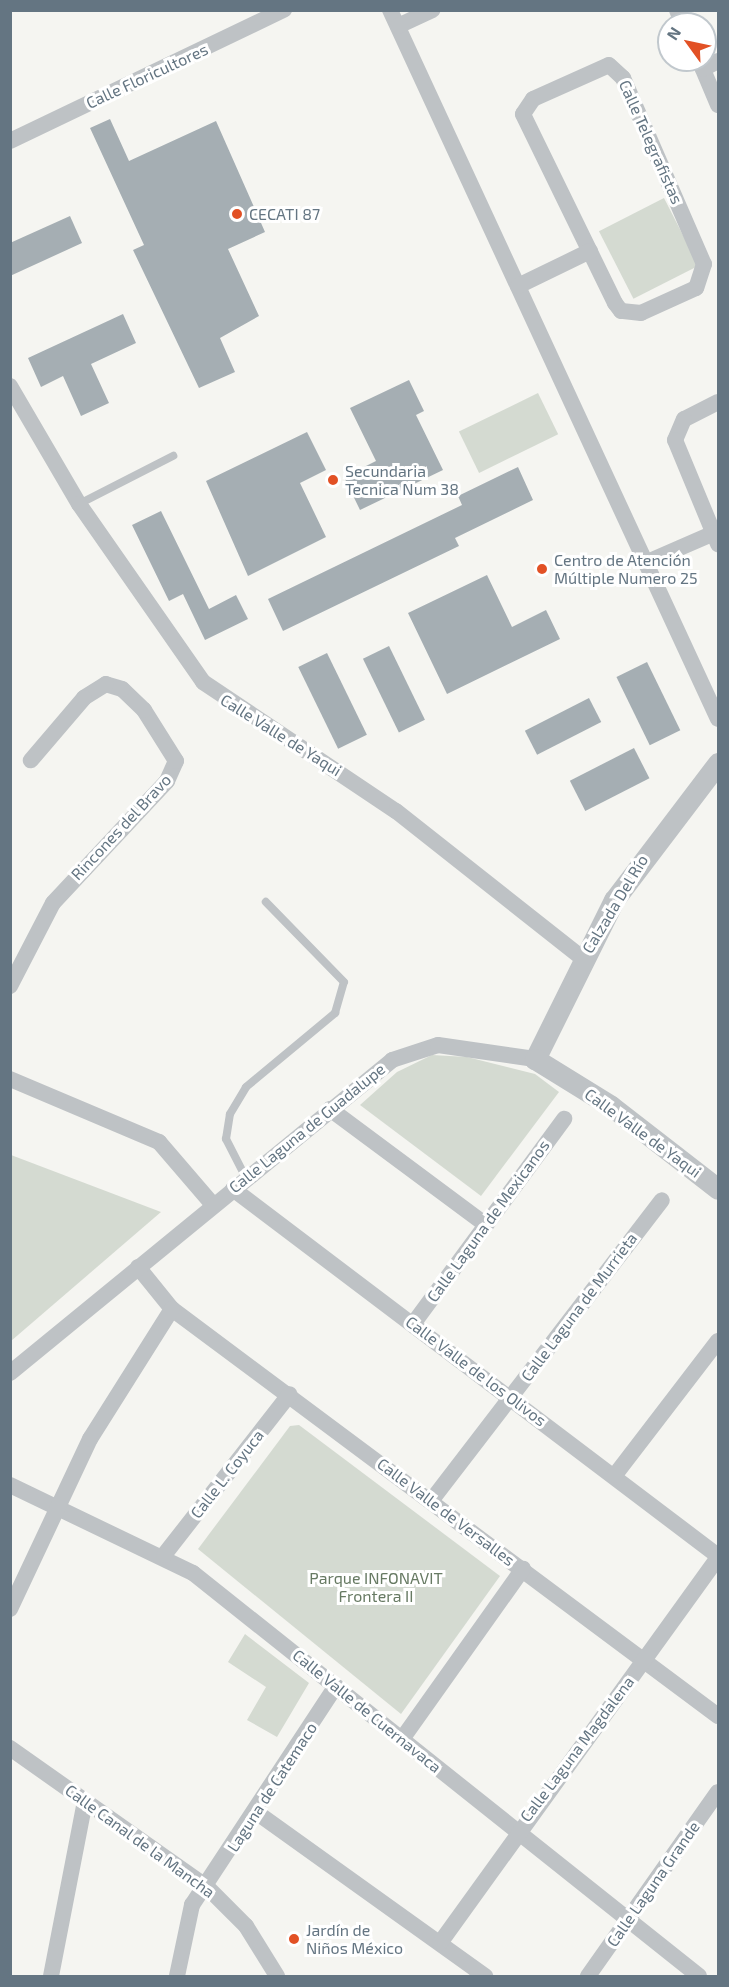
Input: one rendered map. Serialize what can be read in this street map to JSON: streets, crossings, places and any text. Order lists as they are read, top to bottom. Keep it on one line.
{"streets":{"street":["Calle Floricultores","Calle Telegrafistas","Calle Valle de Yaqui","Rincones del Bravo","Calzada Del Río","Calle Laguna de Guadalupe","Calle Laguna de Mexicanos","Calle Laguna de Murrieta","Calle Valle de los Olivos","Calle L. Coyuca","Calle Valle de Versalles","Calle Valle de Cuernavaca","Calle Laguna Magdalena","Laguna de Catemaco","Calle Canal de la Mancha","Calle Laguna Grande"]},"crossings":[["Calle Valle de Yaqui","Calzada Del Río"],["Calle Valle de Yaqui","Calle Laguna de Guadalupe"],["Calzada Del Río","Calle Laguna de Guadalupe"],["Calle Laguna de Guadalupe","Calle Valle de los Olivos"],["Calle Laguna de Mexicanos","Calle Valle de los Olivos"],["Calle Laguna de Murrieta","Calle Valle de los Olivos"],["Calle Laguna de Murrieta","Calle Valle de Versalles"],["Calle Valle de los Olivos","Calle Laguna Magdalena"],["Calle L. Coyuca","Calle Valle de Versalles"],["Calle L. Coyuca","Calle Valle de Cuernavaca"],["Calle Valle de Versalles","Calle Laguna Magdalena"],["Calle Valle de Cuernavaca","Calle Laguna Magdalena"],["Calle Valle de Cuernavaca","Laguna de Catemaco"],["Calle Valle de Cuernavaca","Calle Laguna Grande"],["Laguna de Catemaco","Calle Canal de la Mancha"]],"parks":["Parque INFONAVIT Frontera II"],"places":["CECATI 87","Secundaria Tecnica Num 38","Centro de Atención Múltiple Numero 25","Jardín de Niños México"],"north":"top left"}
